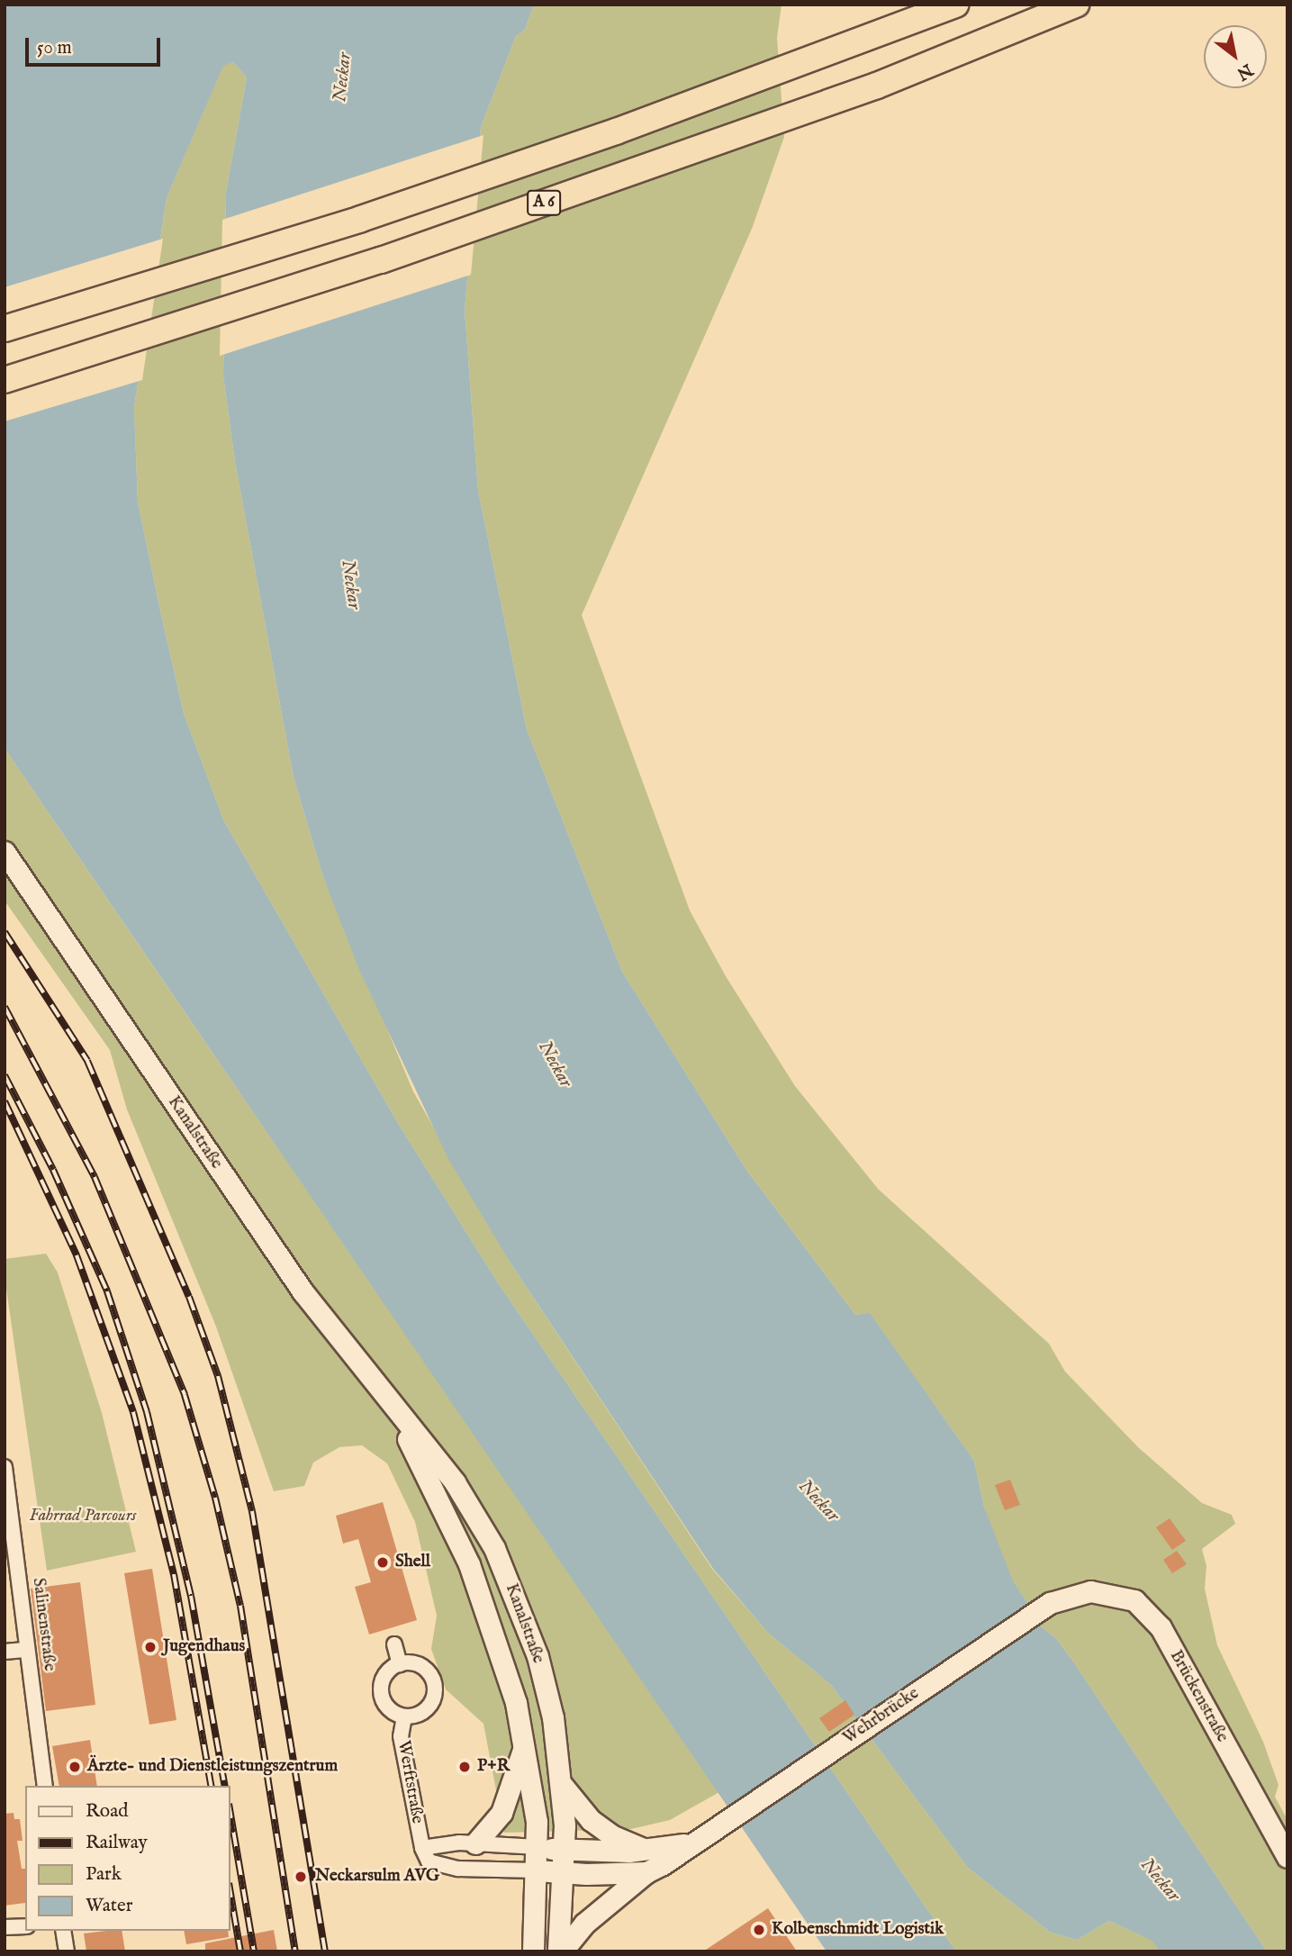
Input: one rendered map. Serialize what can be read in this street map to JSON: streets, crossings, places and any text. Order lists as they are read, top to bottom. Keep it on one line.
{"streets":{"highway":["A 6"],"main road":["Kanalstraße","Brückenstraße","Wehrbrücke"],"street":["Salinenstraße","Werftstraße"]},"crossings":[["Kanalstraße","Werftstraße"],["Brückenstraße","Wehrbrücke"]],"water":["Neckar"],"parks":["Fahrrad Parcours"],"places":["Shell","Jugendhaus","Ärzte- und Dienstleistungszentrum","P+R","Neckarsulm AVG","Kolbenschmidt Logistik"],"legend":["Road","Railway","Park","Water"],"scale_bar":"50 m","north":"bottom right"}
